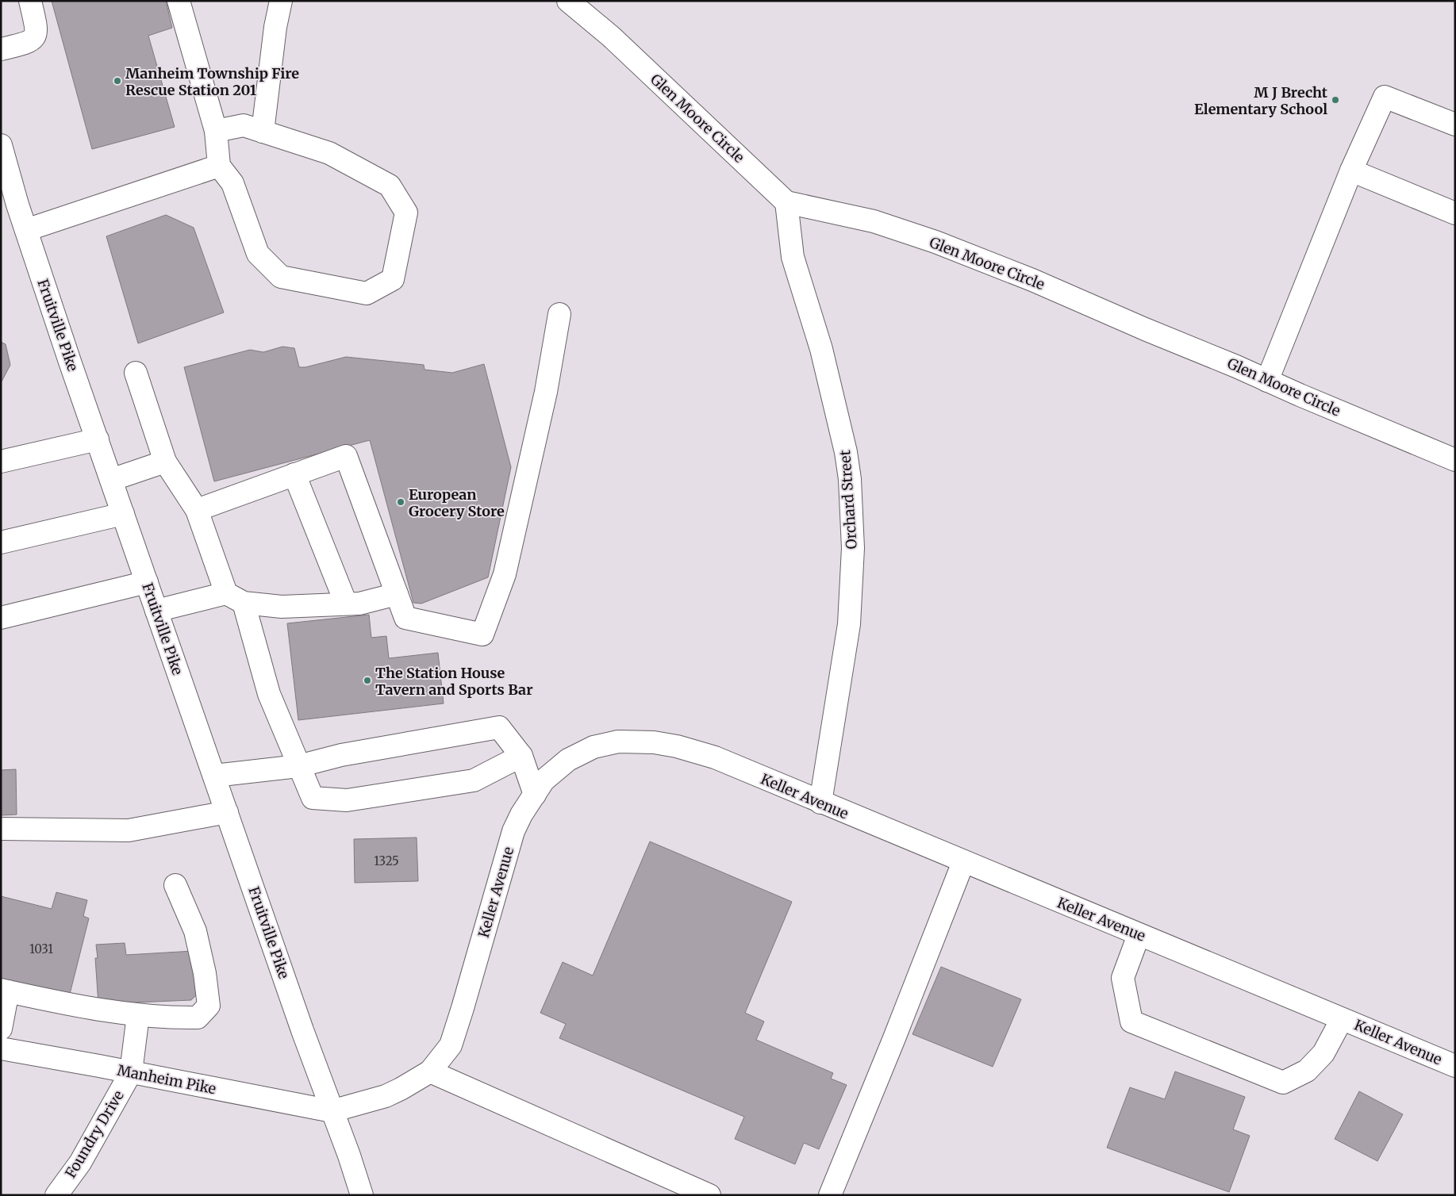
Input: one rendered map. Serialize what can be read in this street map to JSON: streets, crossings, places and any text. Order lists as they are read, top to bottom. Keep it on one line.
{"streets":{"main road":["Glen Moore Circle","Fruitville Pike","Orchard Street","Keller Avenue","Manheim Pike","Foundry Drive"]},"crossings":[["Glen Moore Circle","Orchard Street"],["Fruitville Pike","Keller Avenue"],["Fruitville Pike","Manheim Pike"],["Orchard Street","Keller Avenue"],["Keller Avenue","Manheim Pike"],["Manheim Pike","Foundry Drive"]],"places":["Manheim Township Fire Rescue Station 201","M J Brecht Elementary School","European Grocery Store","The Station House Tavern and Sports Bar"],"house_numbers":["1325","1031"]}
